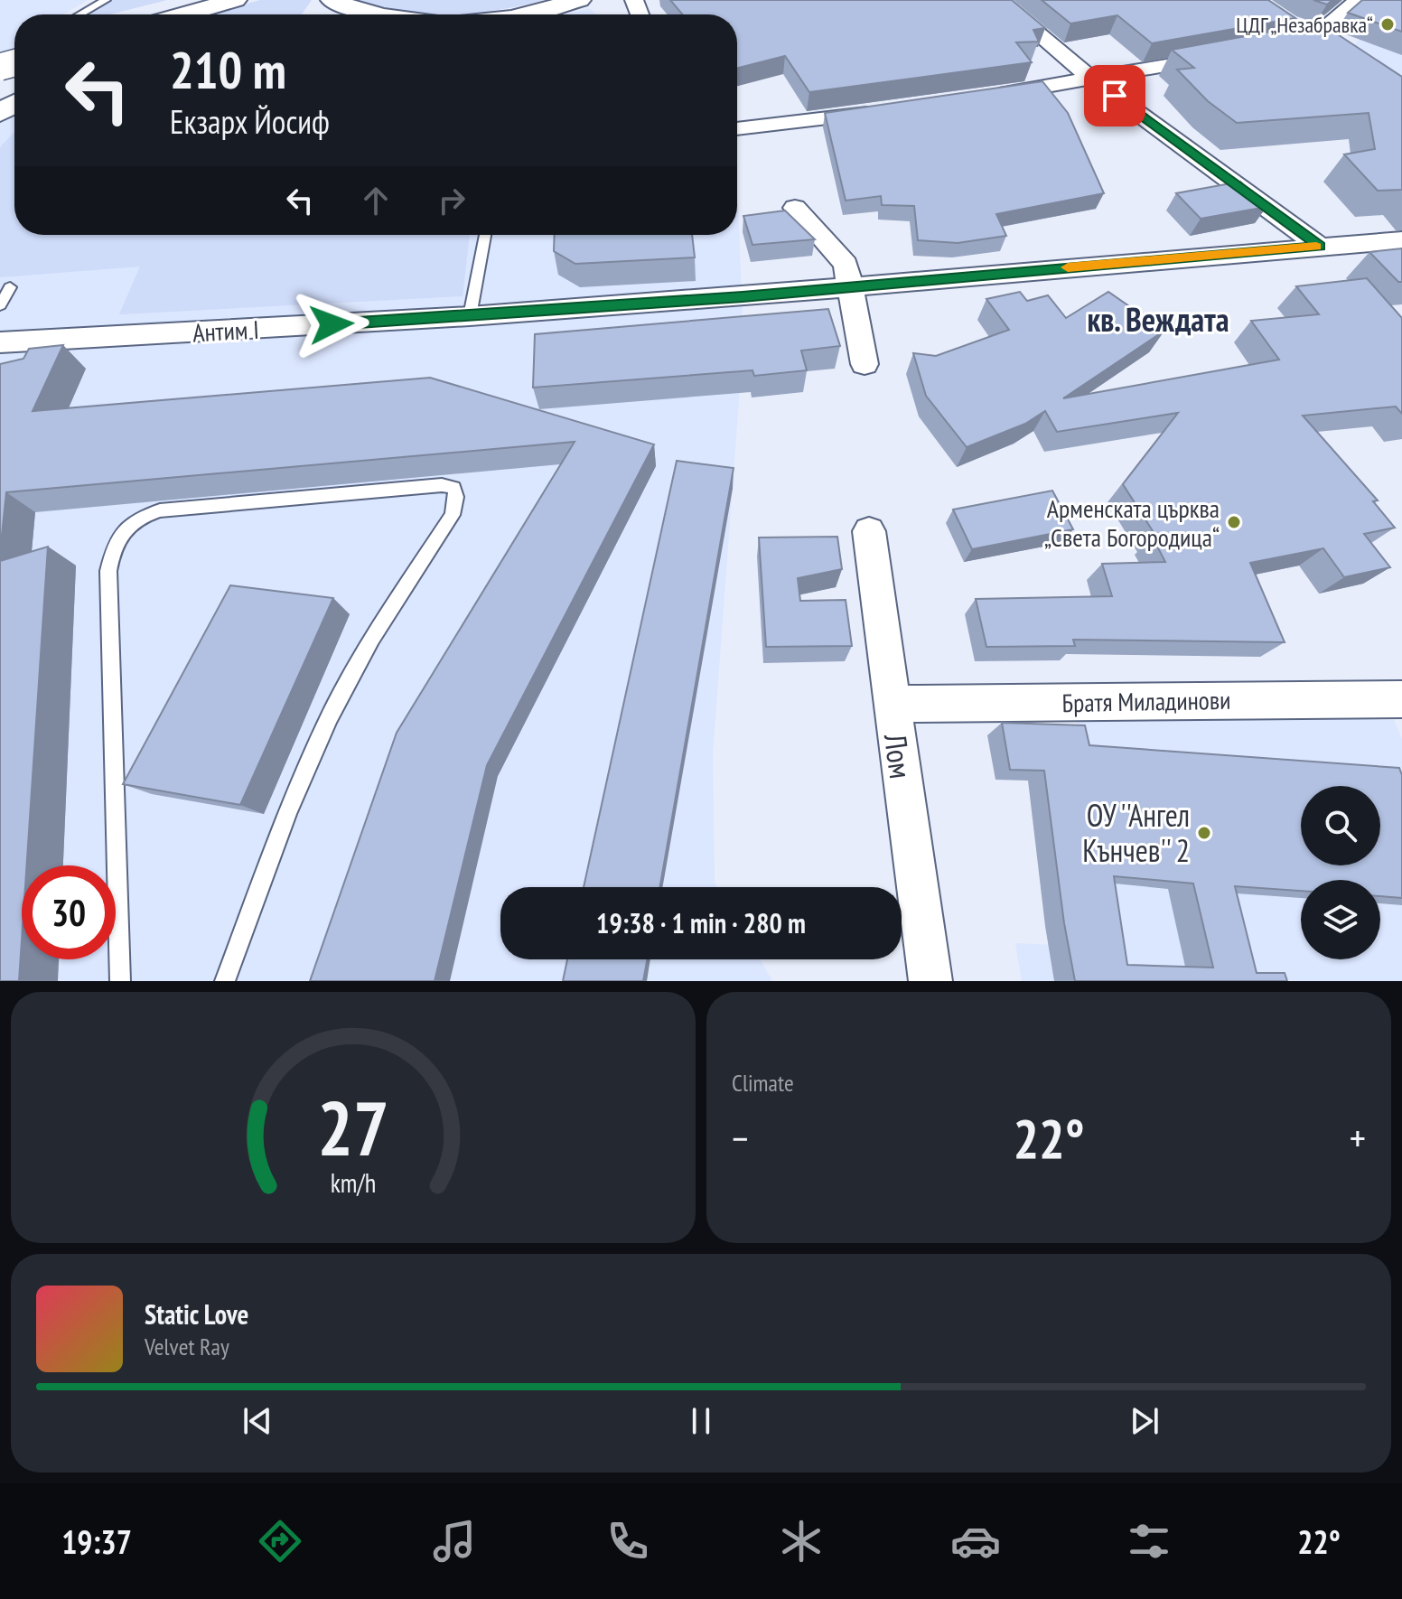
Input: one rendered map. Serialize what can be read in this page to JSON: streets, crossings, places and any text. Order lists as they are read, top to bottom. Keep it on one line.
{"streets":{"street":["Антим I","Братя Миладинови","Лом"]},"crossings":[["Братя Миладинови","Лом"]],"districts":["кв. Веждата"],"places":["ЦДГ „Незабравка“","Арменската църква „Света Богородица“","ОУ ''Ангел Кънчев'' 2"],"page":{"turn":["210 m","Екзарх Йосиф"],"limit":"30","trip":"19:38 · 1 min · 280 m","tile":"Climate","heat":["−","22°","+"],"song":["Static Love","Velvet Ray"],"tabs":["19:37","22°"],"gauge":["27","km/h"]}}
